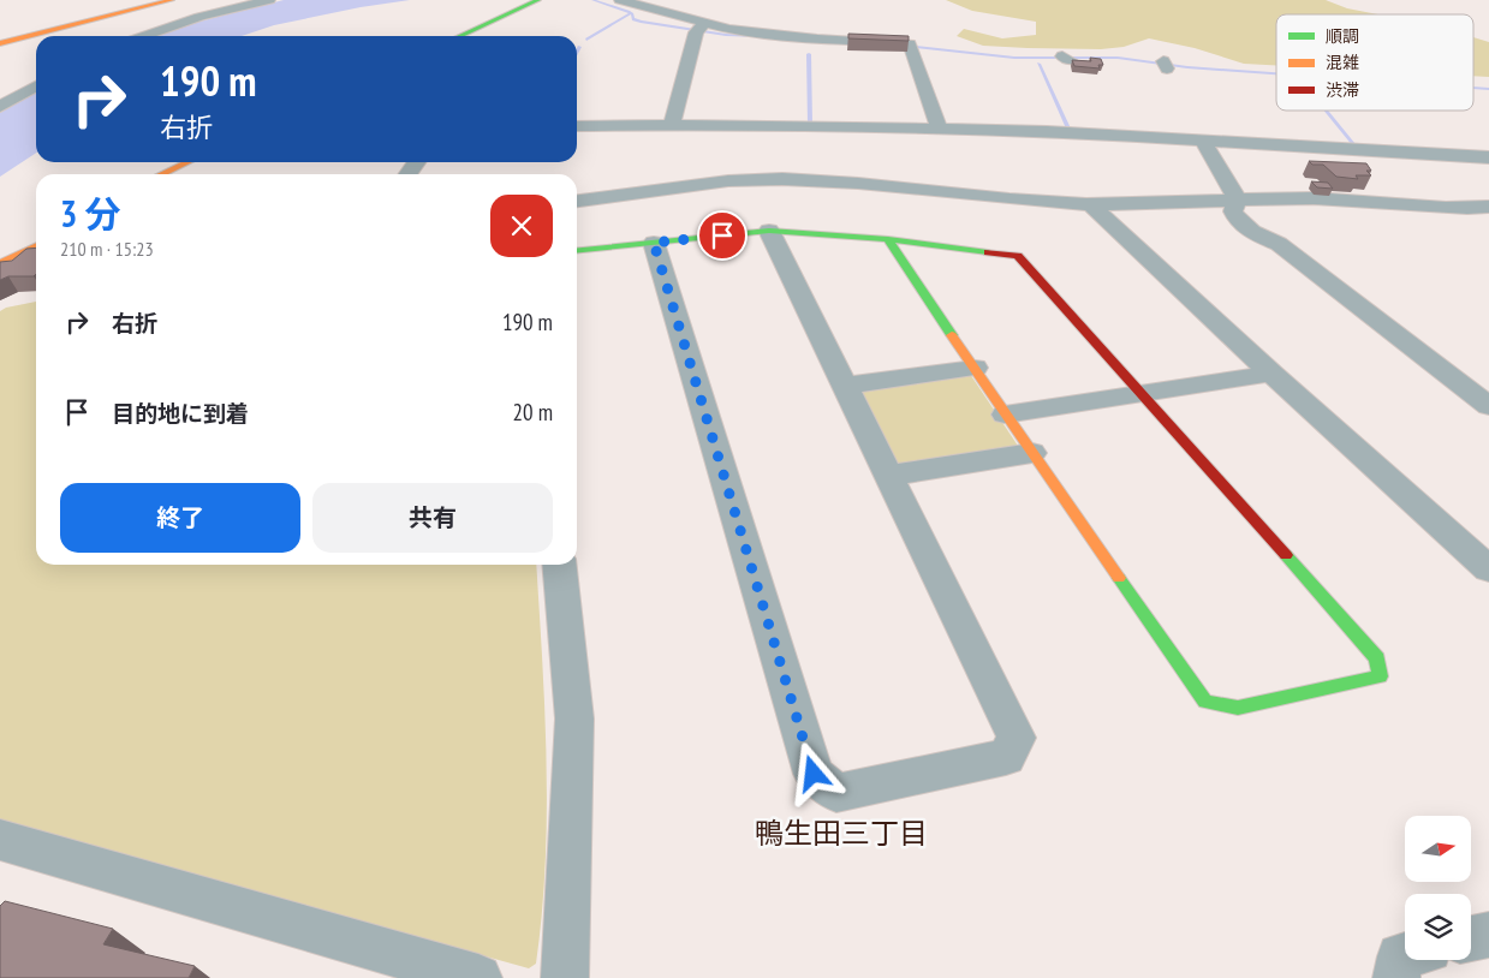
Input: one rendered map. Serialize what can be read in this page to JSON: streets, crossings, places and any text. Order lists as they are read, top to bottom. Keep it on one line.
{"districts":["鴨生田三丁目"],"legend":["順調","混雑","渋滞"],"north":"right","page":{"turn":["190 m","右折"],"heading":["3 分","210 m · 15:23"],"list":[{"name":"右折","value":"190 m"},{"name":"目的地に到着","value":"20 m"}],"buttons":["終了","共有"]}}
